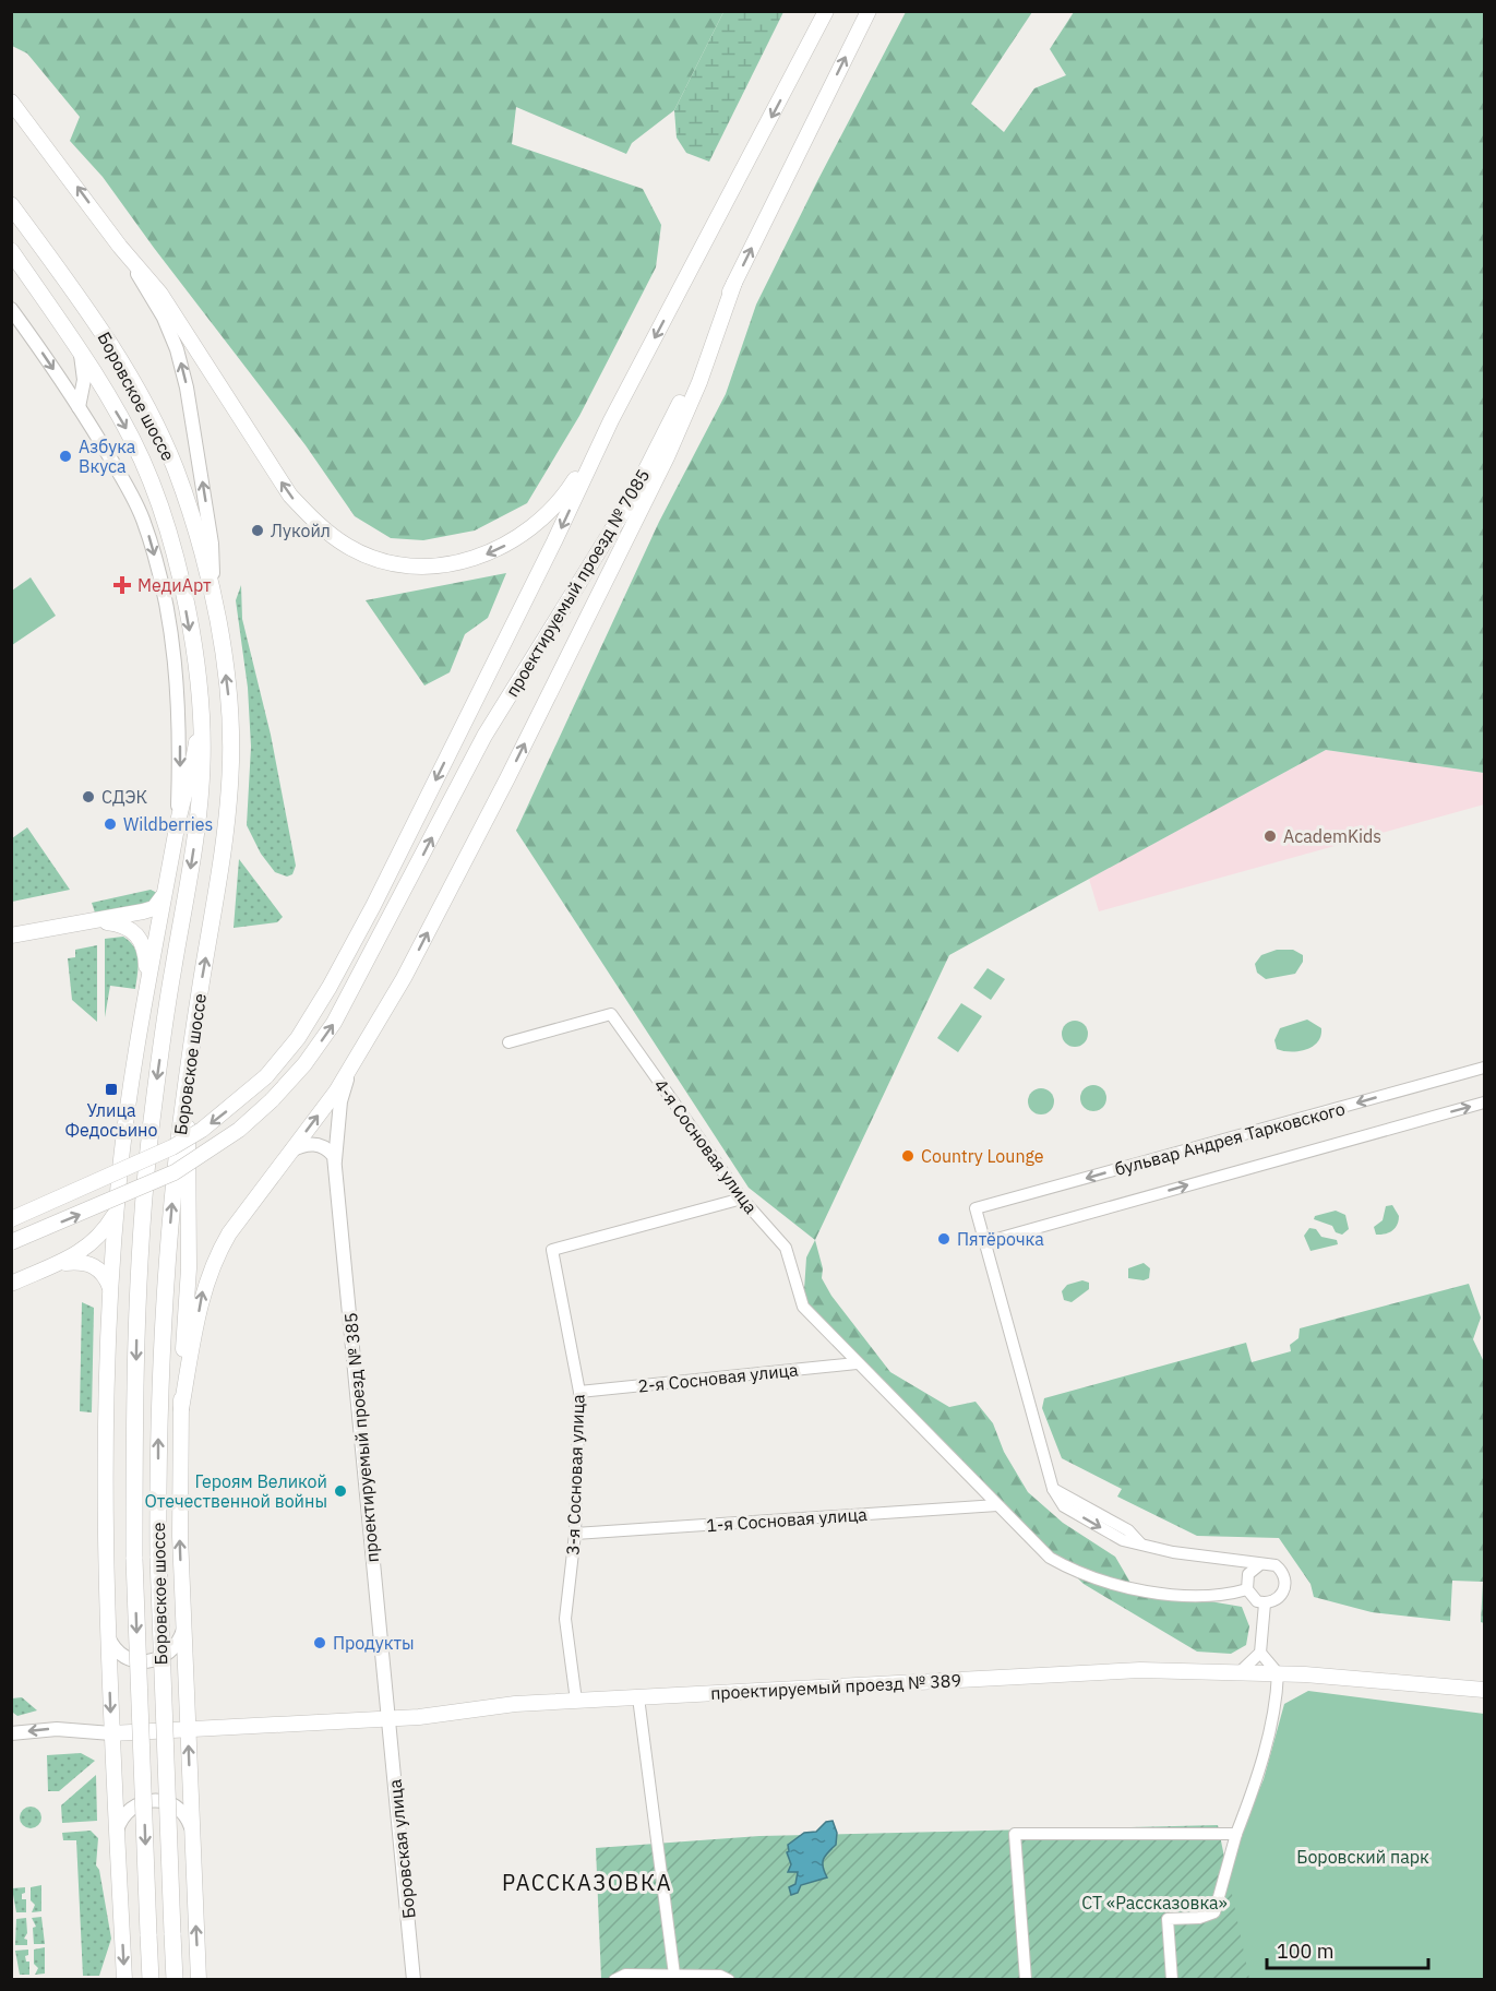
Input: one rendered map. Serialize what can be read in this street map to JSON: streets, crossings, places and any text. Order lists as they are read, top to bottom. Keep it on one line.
{"streets":{"main road":["Боровское шоссе","проектируемый проезд № 7085","проектируемый проезд № 389"],"street":["бульвар Андрея Тарковского","4-я Сосновая улица","2-я Сосновая улица","проектируемый проезд № 385","3-я Сосновая улица","1-я Сосновая улица","Боровская улица"]},"crossings":[["4-я Сосновая улица","2-я Сосновая улица"],["4-я Сосновая улица","3-я Сосновая улица"],["4-я Сосновая улица","1-я Сосновая улица"],["2-я Сосновая улица","3-я Сосновая улица"],["проектируемый проезд № 385","проектируемый проезд № 389"],["проектируемый проезд № 385","Боровская улица"],["3-я Сосновая улица","1-я Сосновая улица"],["3-я Сосновая улица","проектируемый проезд № 389"],["проектируемый проезд № 389","Боровская улица"]],"districts":["РАССКАЗОВКА"],"parks":["Боровский парк","СТ «Рассказовка»"],"places":{"other":["Азбука Вкуса","Лукойл","СДЭК","Wildberries","AcademKids","Country Lounge","Пятёрочка","Героям Великой Отечественной войны","Продукты"],"health":["МедиАрт"],"transit":["Улица Федосьино"]},"scale_bar":"100 m"}
